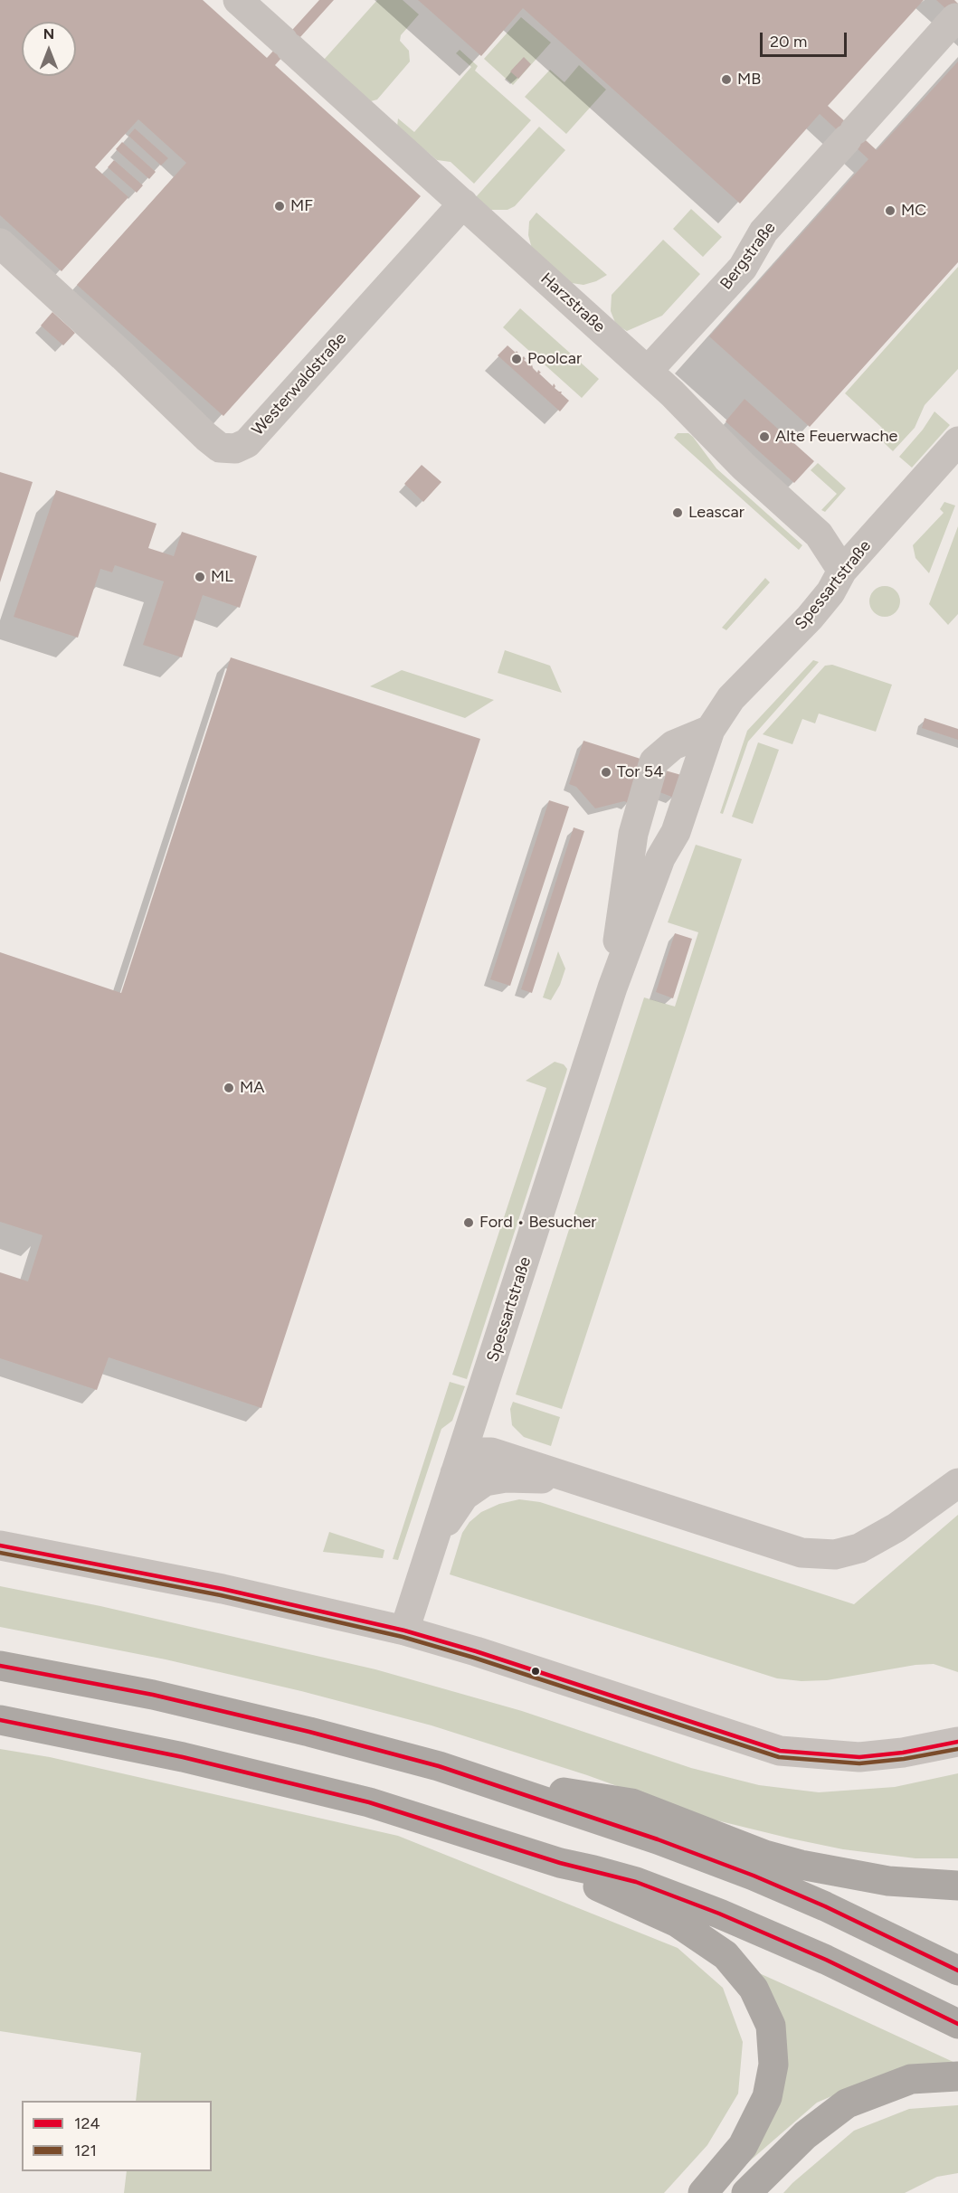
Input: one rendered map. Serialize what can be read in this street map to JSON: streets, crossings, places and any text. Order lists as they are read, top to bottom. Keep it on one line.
{"streets":{"street":["Bergstraße","Harzstraße","Westerwaldstraße","Spessartstraße"]},"crossings":[["Bergstraße","Harzstraße"],["Harzstraße","Westerwaldstraße"],["Harzstraße","Spessartstraße"]],"places":["MB","MF","MC","Poolcar","Alte Feuerwache","Leascar","ML","Tor 54","MA","Ford • Besucher"],"lines":["transit line 124","transit line 121"],"legend":["124","121"],"scale_bar":"20 m","north":"top"}
